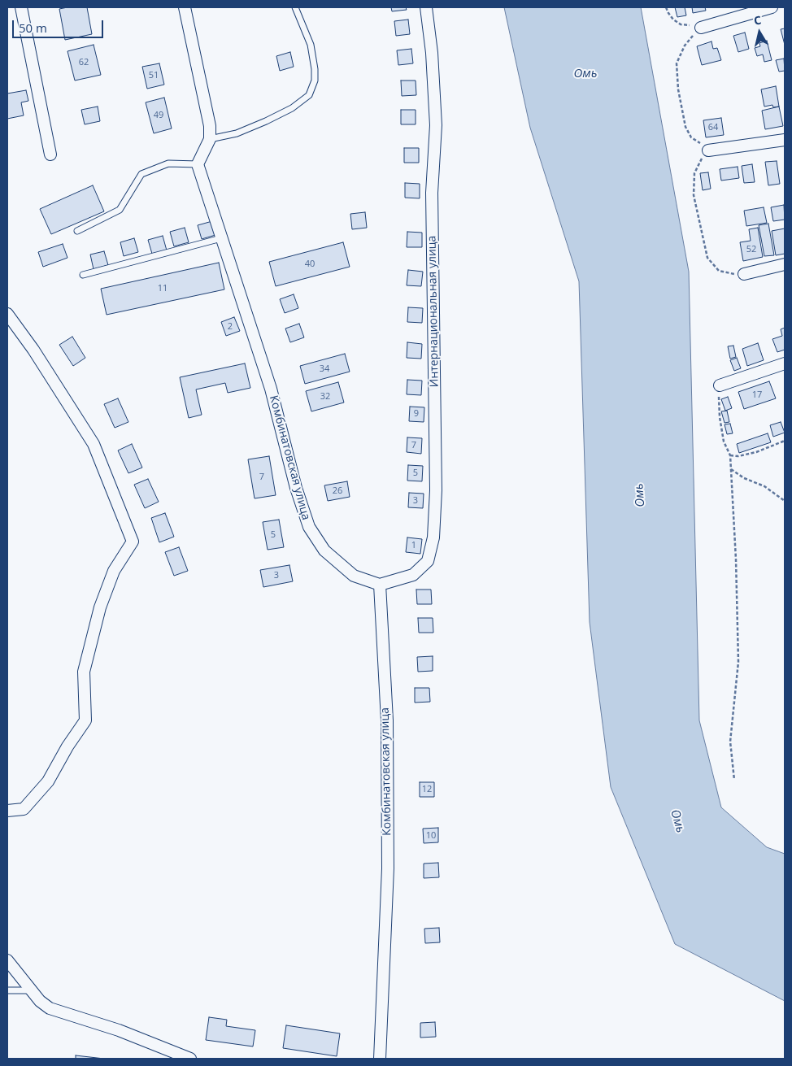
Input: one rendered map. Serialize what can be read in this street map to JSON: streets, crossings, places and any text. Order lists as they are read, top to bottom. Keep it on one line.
{"streets":{"street":["Интернациональная улица","Комбинатовская улица"]},"crossings":[["Интернациональная улица","Комбинатовская улица"]],"water":["Омь"],"house_numbers":["62","51","49","64","52","40","11","2","34","17","32","9","7","5","7","26","3","5","1","3","12","10"],"scale_bar":"50 m","north":"top"}
